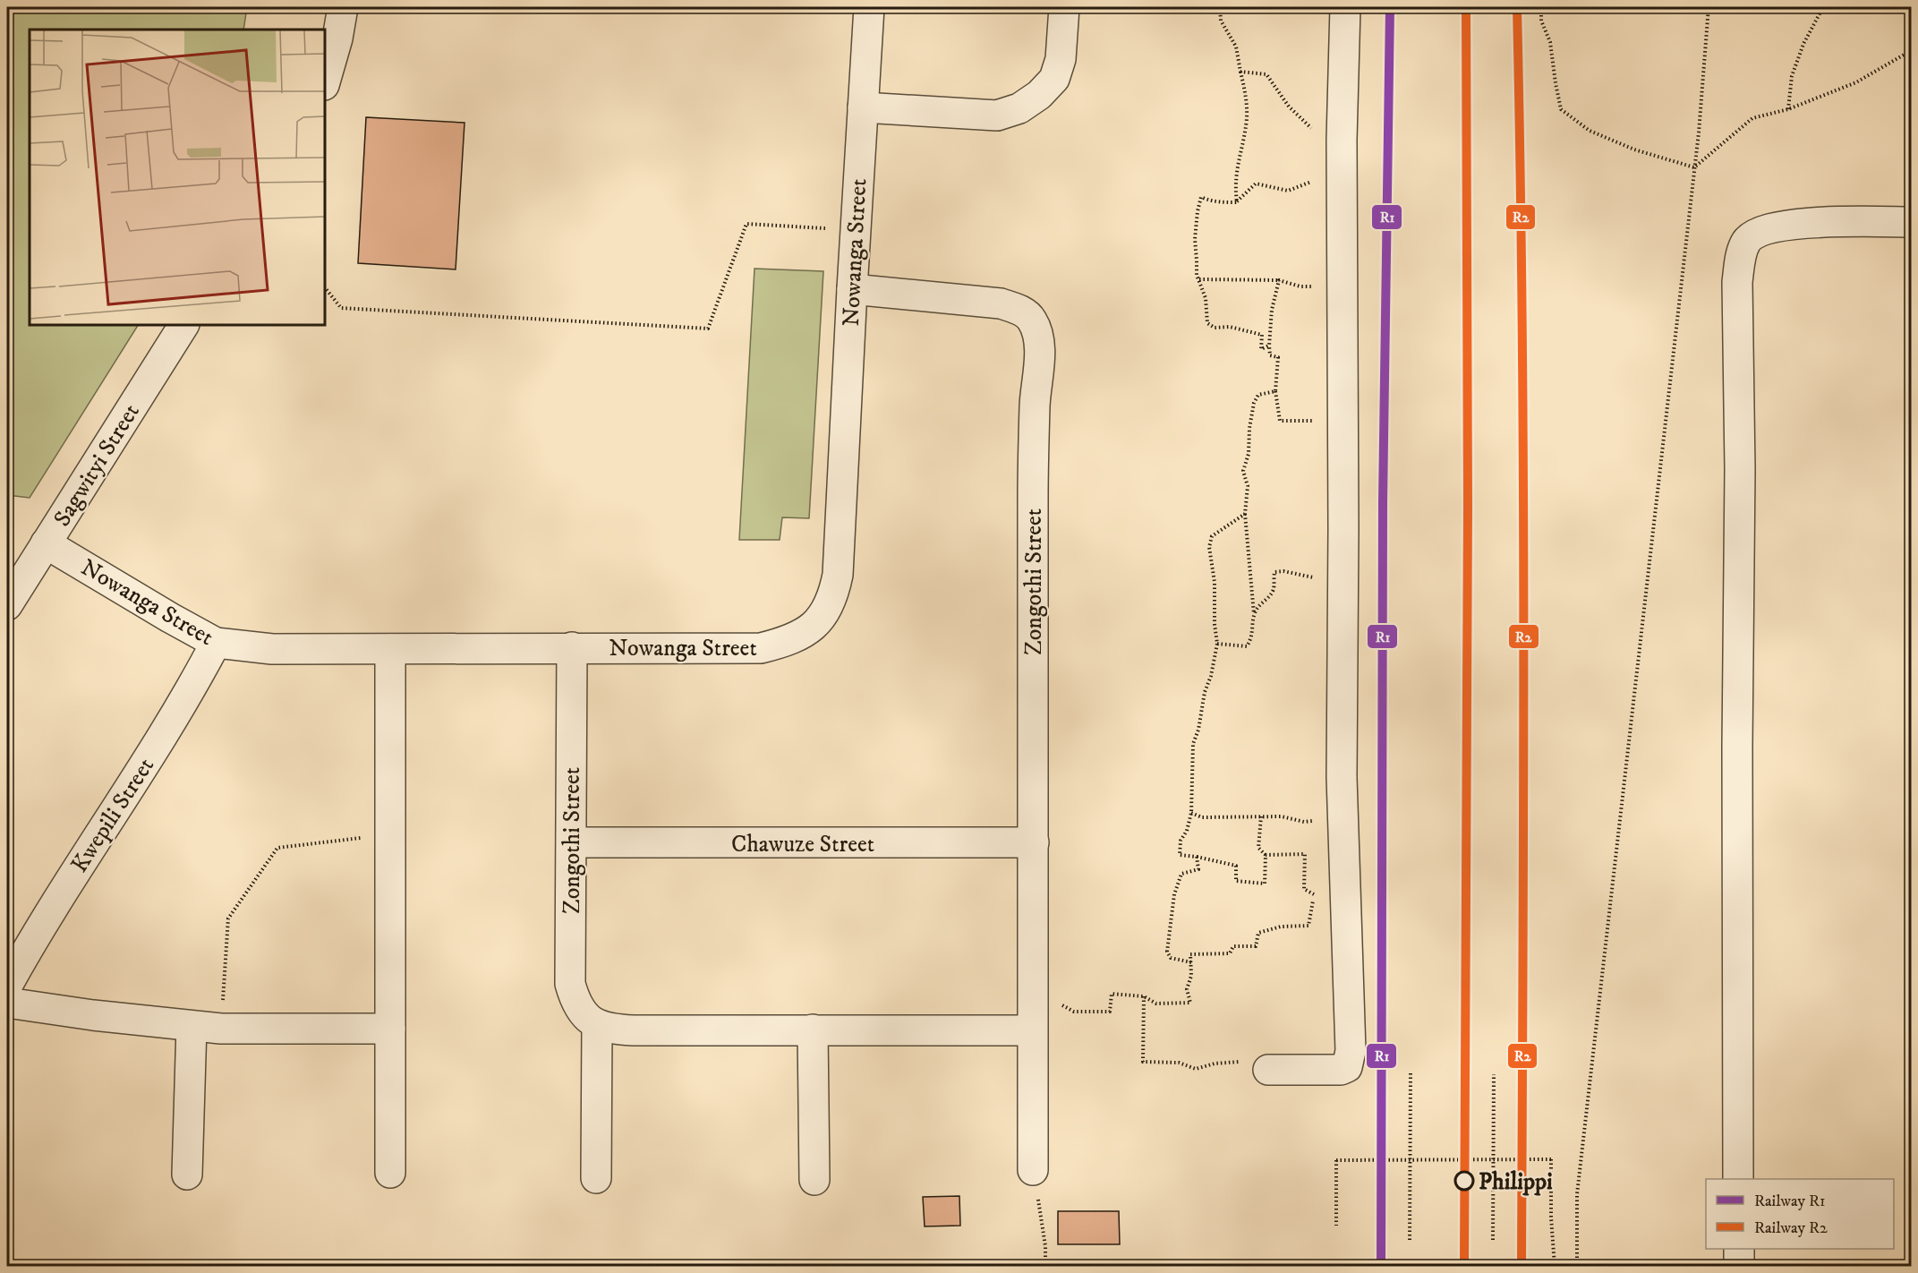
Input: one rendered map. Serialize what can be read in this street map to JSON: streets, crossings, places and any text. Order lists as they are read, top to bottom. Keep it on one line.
{"streets":{"street":["Nowanga Street","Sagwityi Street","Zongothi Street","Kwepili Street","Chawuze Street"]},"crossings":[["Nowanga Street","Sagwityi Street"],["Nowanga Street","Zongothi Street"],["Nowanga Street","Kwepili Street"],["Zongothi Street","Chawuze Street"]],"places":["Philippi"],"lines":["rail line R1","rail line R2"],"legend":["Railway R1","Railway R2"]}
